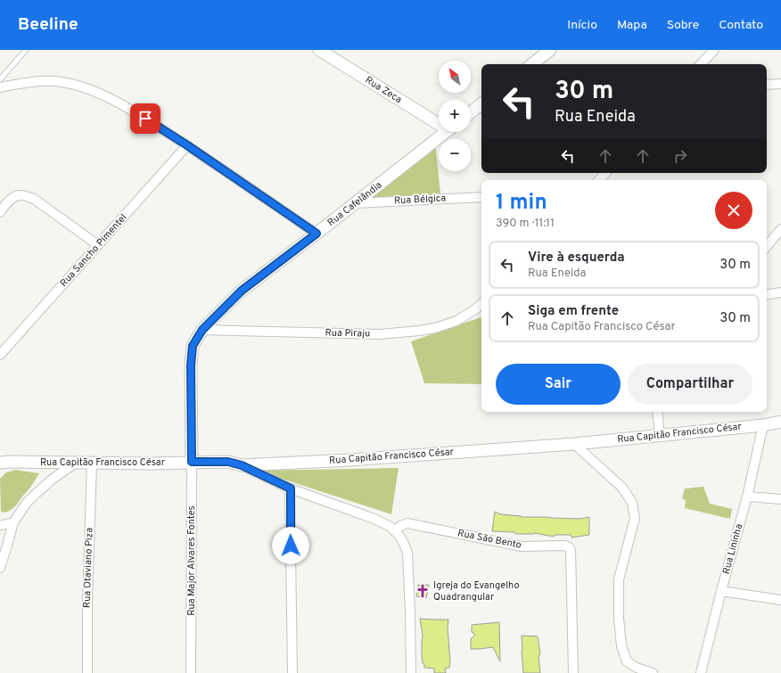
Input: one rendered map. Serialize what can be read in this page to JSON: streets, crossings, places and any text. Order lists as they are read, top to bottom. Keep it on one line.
{"streets":{"street":["Rua Zeca","Rua Bélgica","Rua Cafelândia","Rua Sancho Pimentel","Rua Piraju","Rua Capitão Francisco César","Rua São Bento","Rua Lininha","Rua Major Alvares Fontes","Rua Otaviano Piza"]},"crossings":[["Rua Bélgica","Rua Cafelândia"],["Rua Cafelândia","Rua Piraju"],["Rua Cafelândia","Rua Major Alvares Fontes"],["Rua Capitão Francisco César","Rua Lininha"],["Rua Capitão Francisco César","Rua Major Alvares Fontes"],["Rua Capitão Francisco César","Rua Otaviano Piza"]],"places":{"church":["Igreja do Evangelho Quadrangular"]},"north":"top left","page":{"header":"Beeline","nav":["Início","Mapa","Sobre","Contato"],"map_buttons":["+","−"],"turn":["30 m","Rua Eneida"],"heading":["1 min","390 m · 11:11"],"list":[{"name":"Vire à esquerda","note":"Rua Eneida","value":"30 m"},{"name":"Siga em frente","note":"Rua Capitão Francisco César","value":"30 m"}],"buttons":["Sair","Compartilhar"]}}
